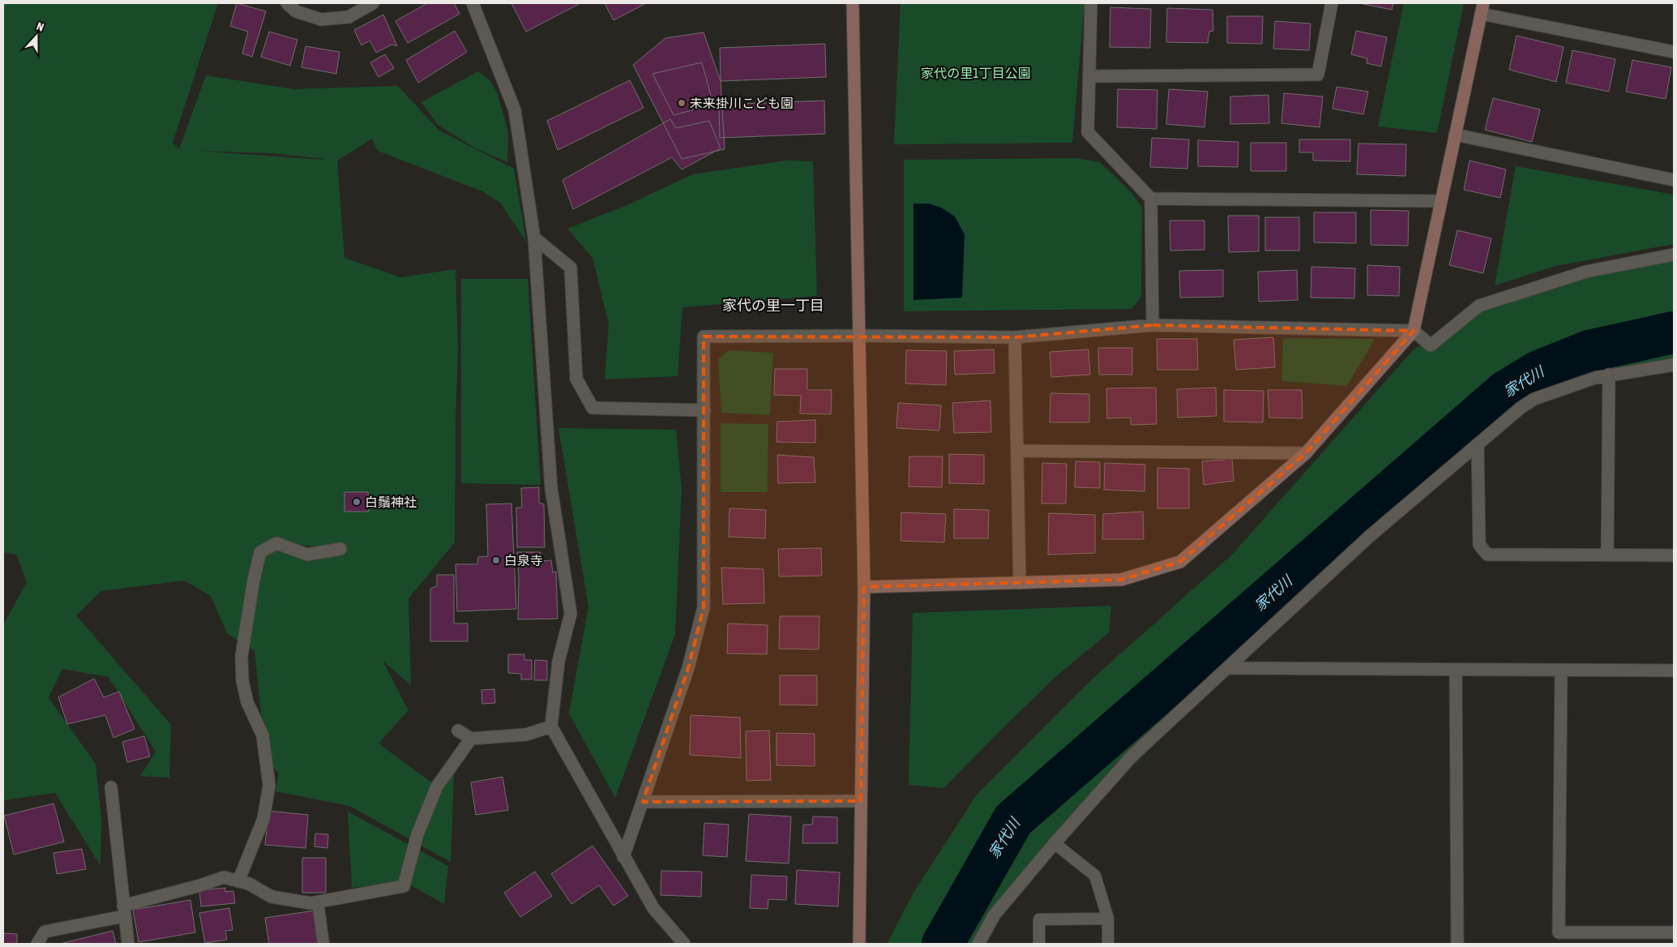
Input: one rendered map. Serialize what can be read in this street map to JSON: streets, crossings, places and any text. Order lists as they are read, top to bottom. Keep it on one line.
{"districts":["家代の里一丁目"],"water":["家代川"],"parks":["家代の里1丁目公園"],"places":["未来掛川こども園","白鬚神社","白泉寺"],"north":"top"}
